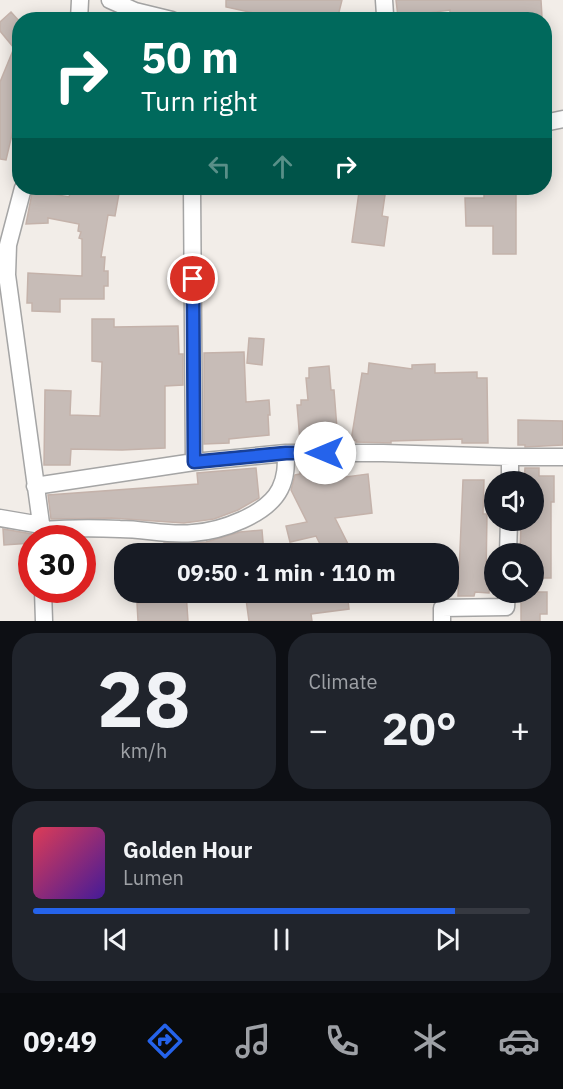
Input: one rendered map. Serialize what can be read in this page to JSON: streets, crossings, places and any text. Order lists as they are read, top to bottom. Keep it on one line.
{"page":{"turn":["50 m","Turn right"],"limit":"30","trip":"09:50 · 1 min · 110 m","tile":[["28","km/h"],"Climate"],"heat":["−","20°","+"],"song":["Golden Hour","Lumen"],"tabs":"09:49"}}
